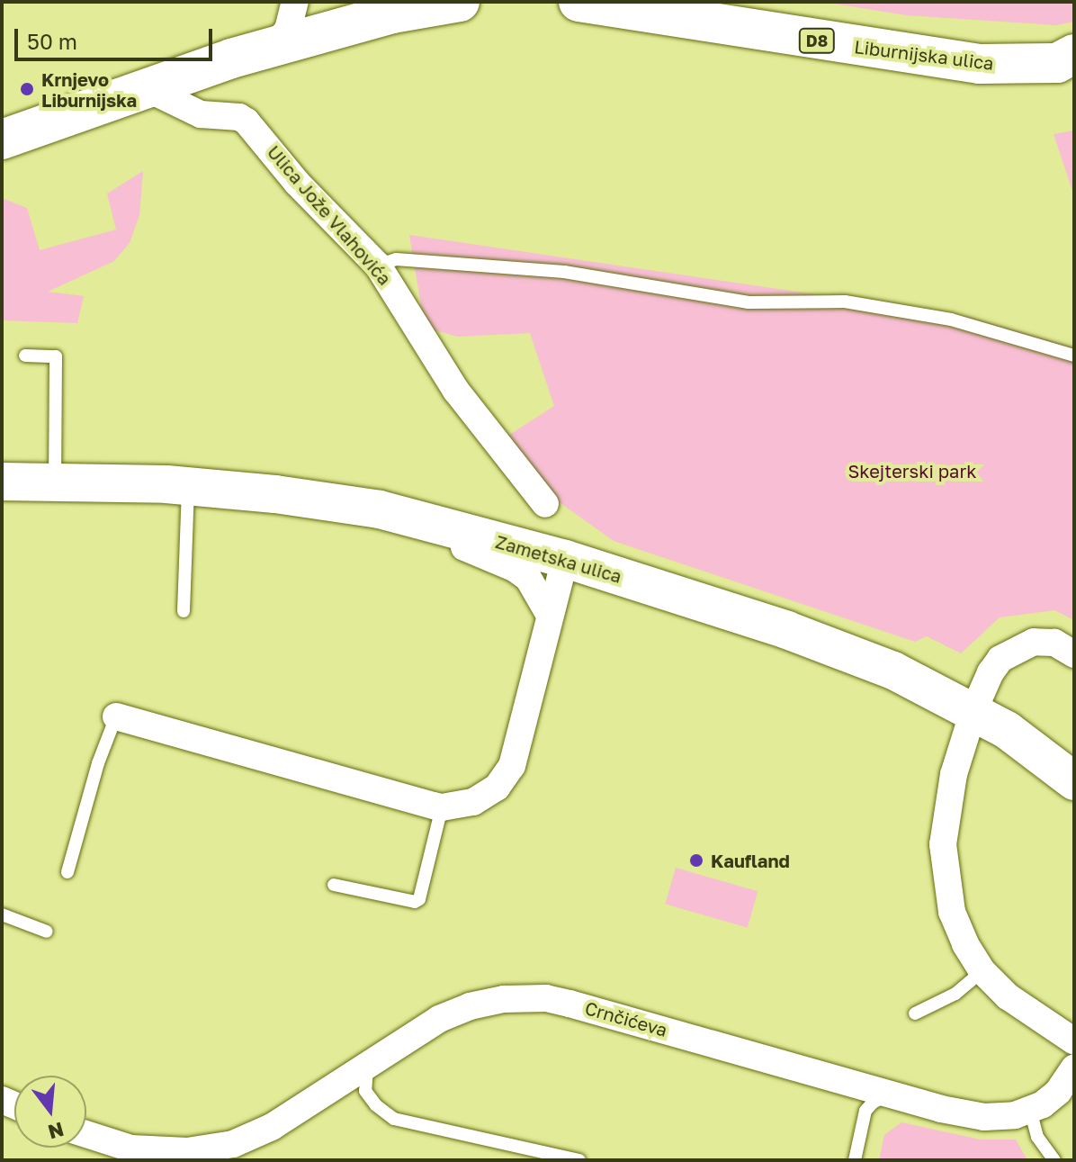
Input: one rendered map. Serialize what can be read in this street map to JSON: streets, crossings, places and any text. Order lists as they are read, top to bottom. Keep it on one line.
{"streets":{"main road":["D8","Liburnijska ulica","Zametska ulica"],"street":["Ulica Jože Vlahovića","Crnčićeva"]},"parks":["Skejterski park"],"places":["Krnjevo Liburnijska","Kaufland"],"scale_bar":"50 m","north":"bottom"}
